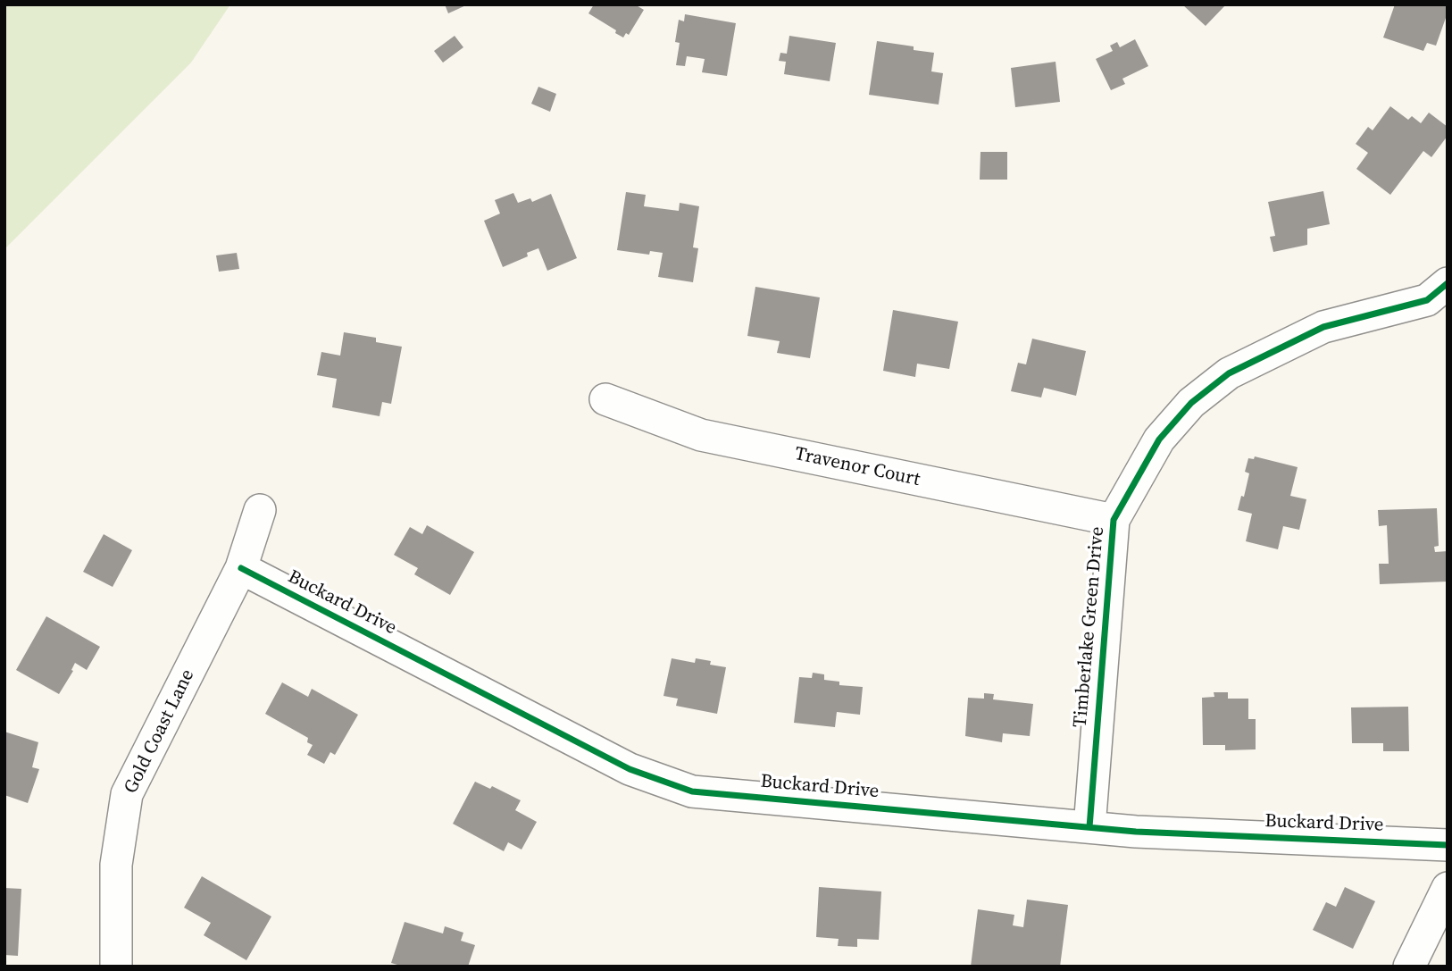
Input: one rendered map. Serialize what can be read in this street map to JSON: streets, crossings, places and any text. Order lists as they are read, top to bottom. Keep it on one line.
{"streets":{"street":["Travenor Court","Buckard Drive","Timberlake Green Drive","Gold Coast Lane"]},"crossings":[["Travenor Court","Timberlake Green Drive"],["Buckard Drive","Timberlake Green Drive"],["Buckard Drive","Gold Coast Lane"]]}
